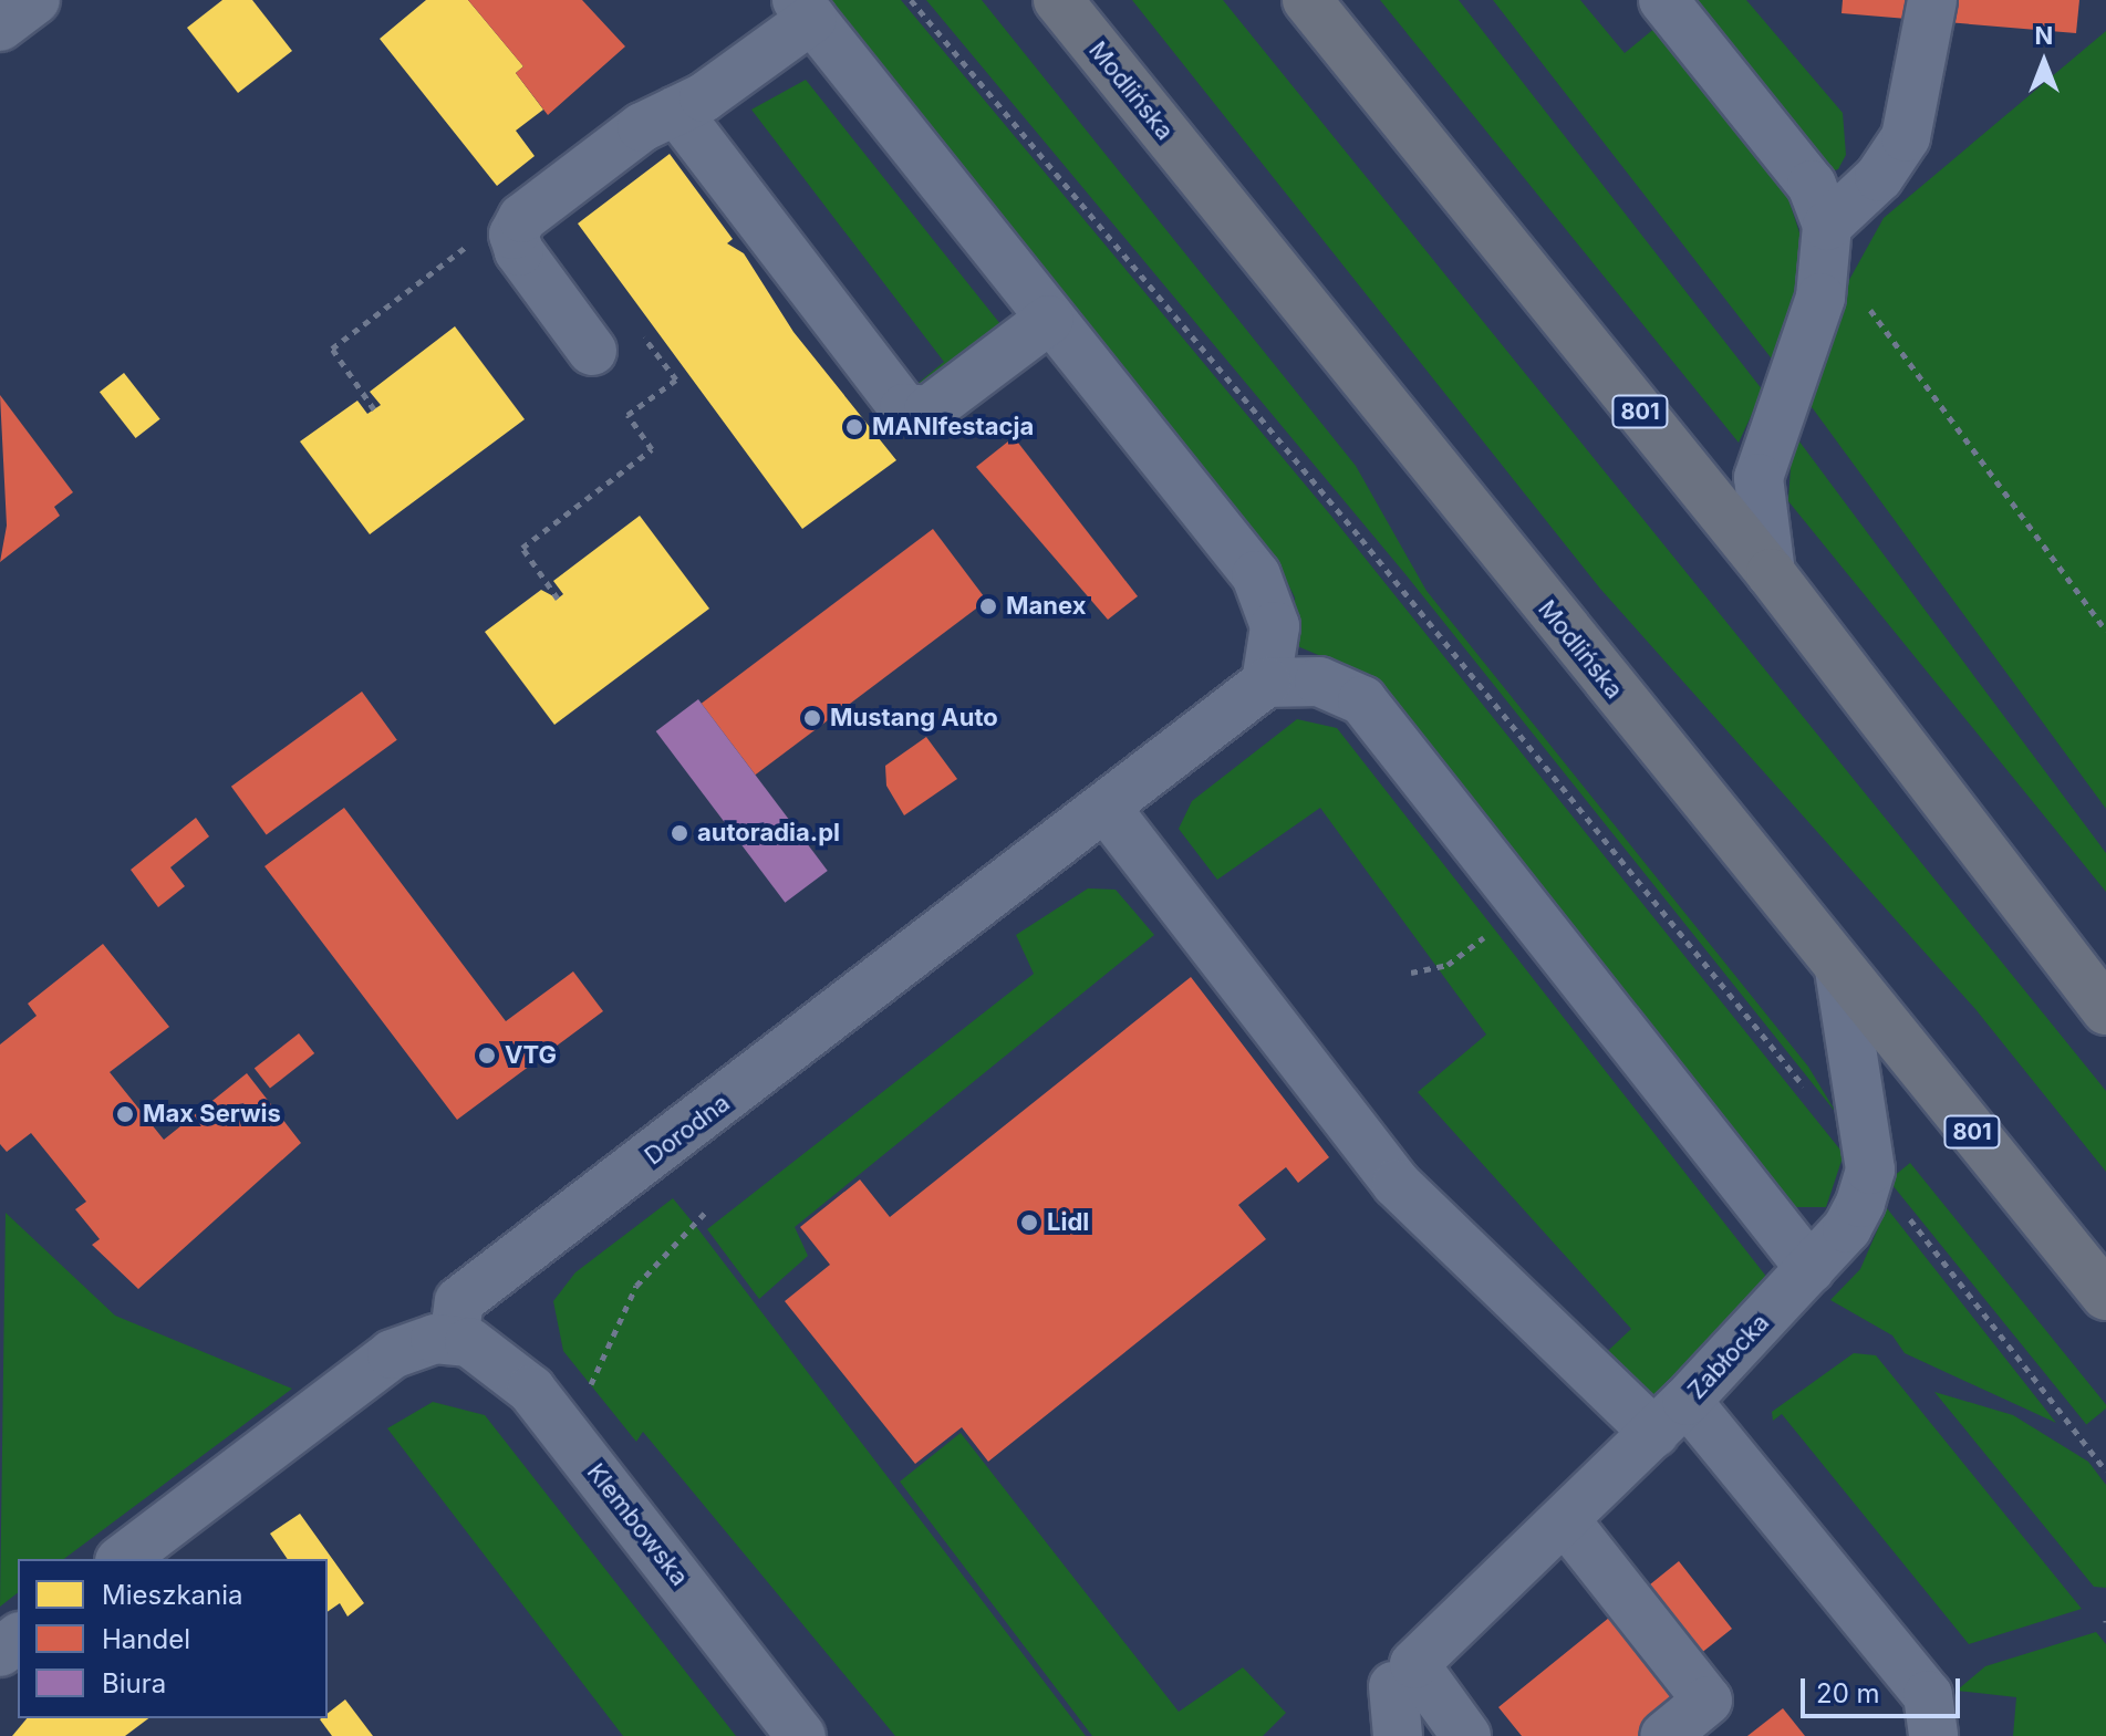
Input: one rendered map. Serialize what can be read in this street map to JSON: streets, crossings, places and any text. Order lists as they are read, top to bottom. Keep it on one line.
{"streets":{"main road":["Modlińska","801"],"street":["Dorodna","Zabłocka","Klembowska"]},"crossings":[["Dorodna","Klembowska"]],"places":["MANIfestacja","Manex","Mustang Auto","autoradia.pl","VTG","Max Serwis","Lidl"],"legend":["Mieszkania","Handel","Biura"],"scale_bar":"20 m","north":"top"}
